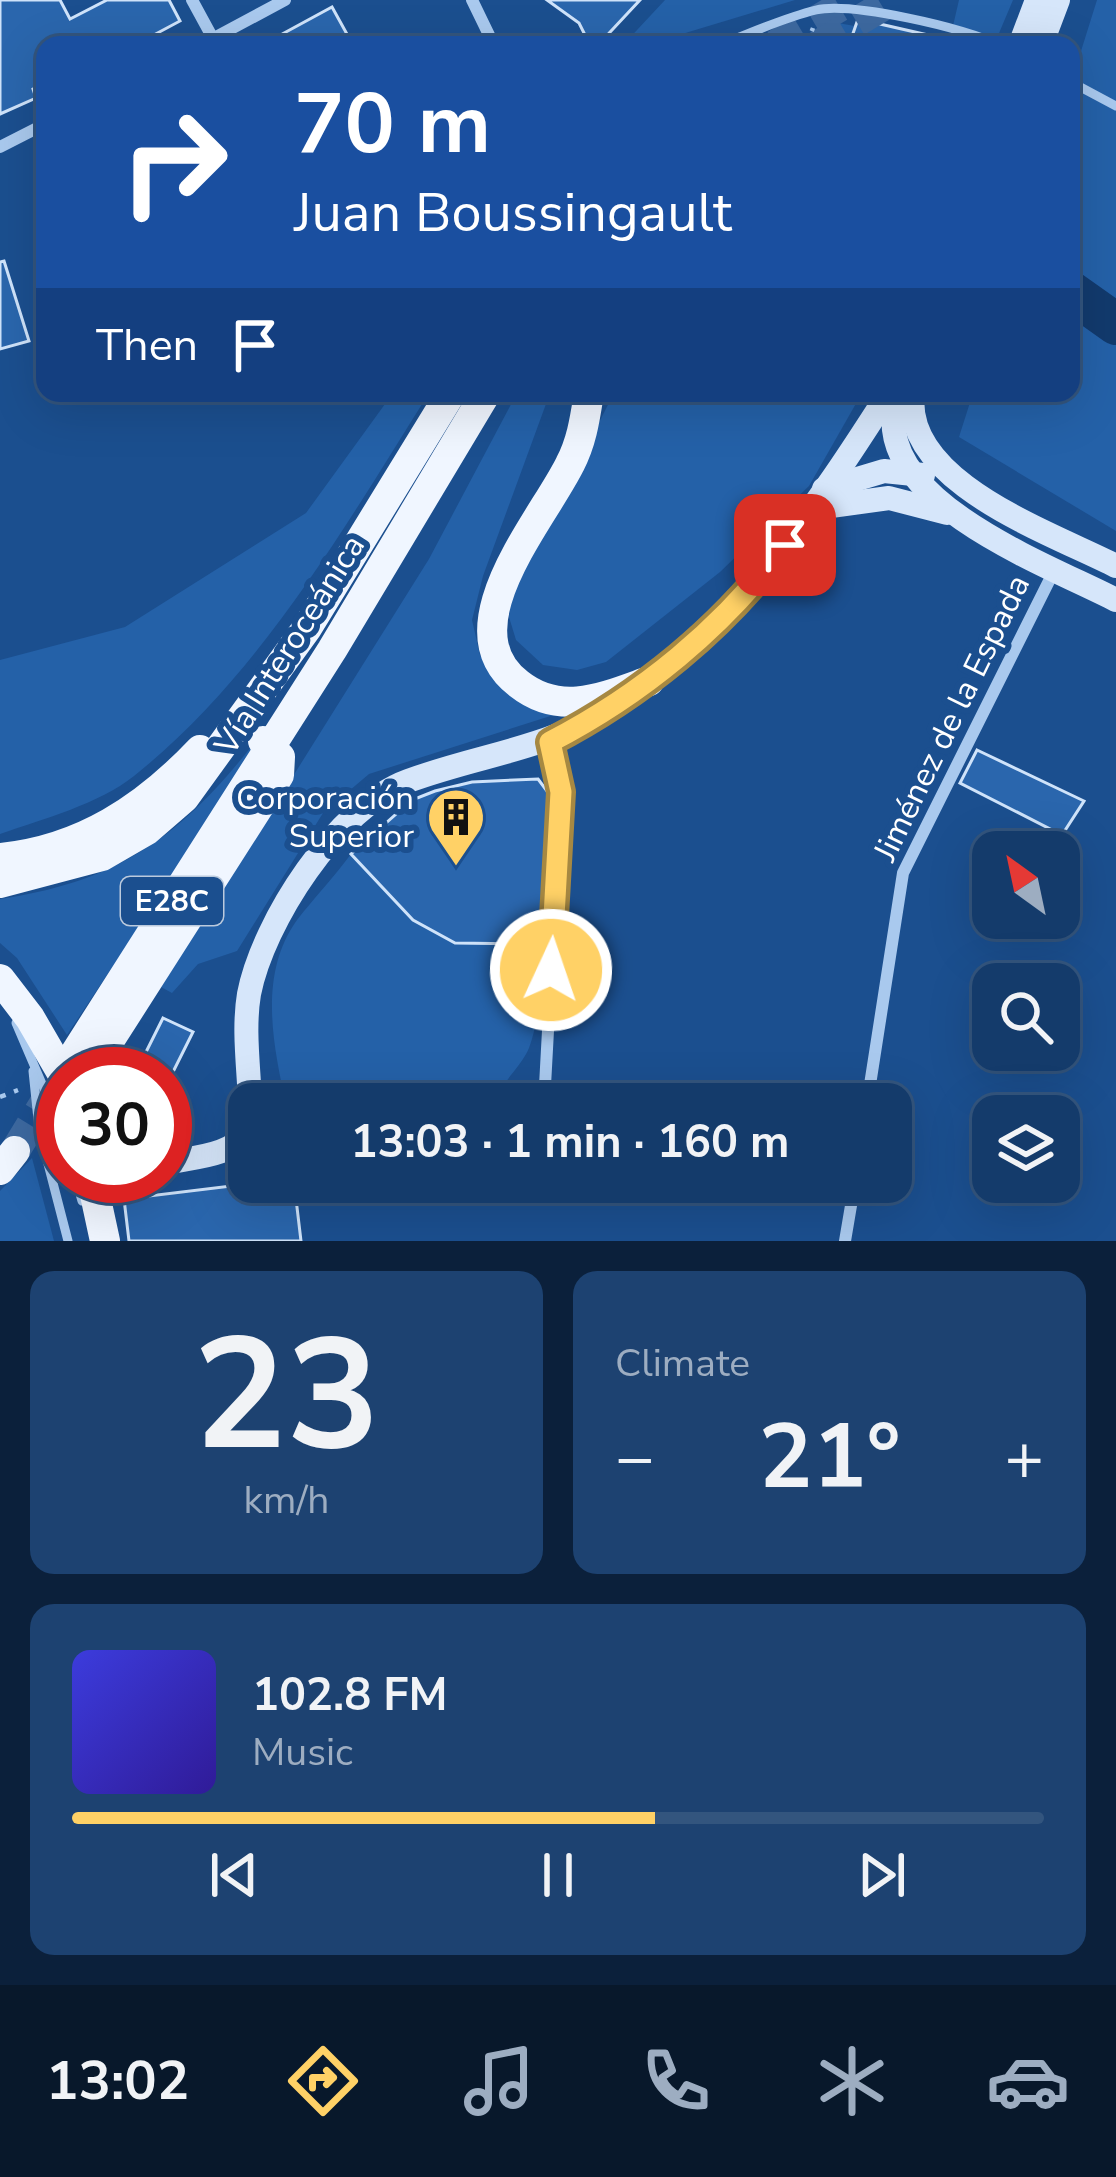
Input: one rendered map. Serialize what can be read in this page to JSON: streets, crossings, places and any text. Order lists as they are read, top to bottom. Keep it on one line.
{"streets":{"main road":["Vía Interoceánica","E28C"],"street":["Jiménez de la Espada"]},"places":{"building":["Corporación Superior"]},"north":"top left","page":{"turn":["70 m","Juan Boussingault"],"then":"Then","limit":"30","trip":"13:03 · 1 min · 160 m","tile":[["23","km/h"],"Climate"],"heat":["−","21°","+"],"song":["102.8 FM","Music"],"tabs":"13:02"}}
